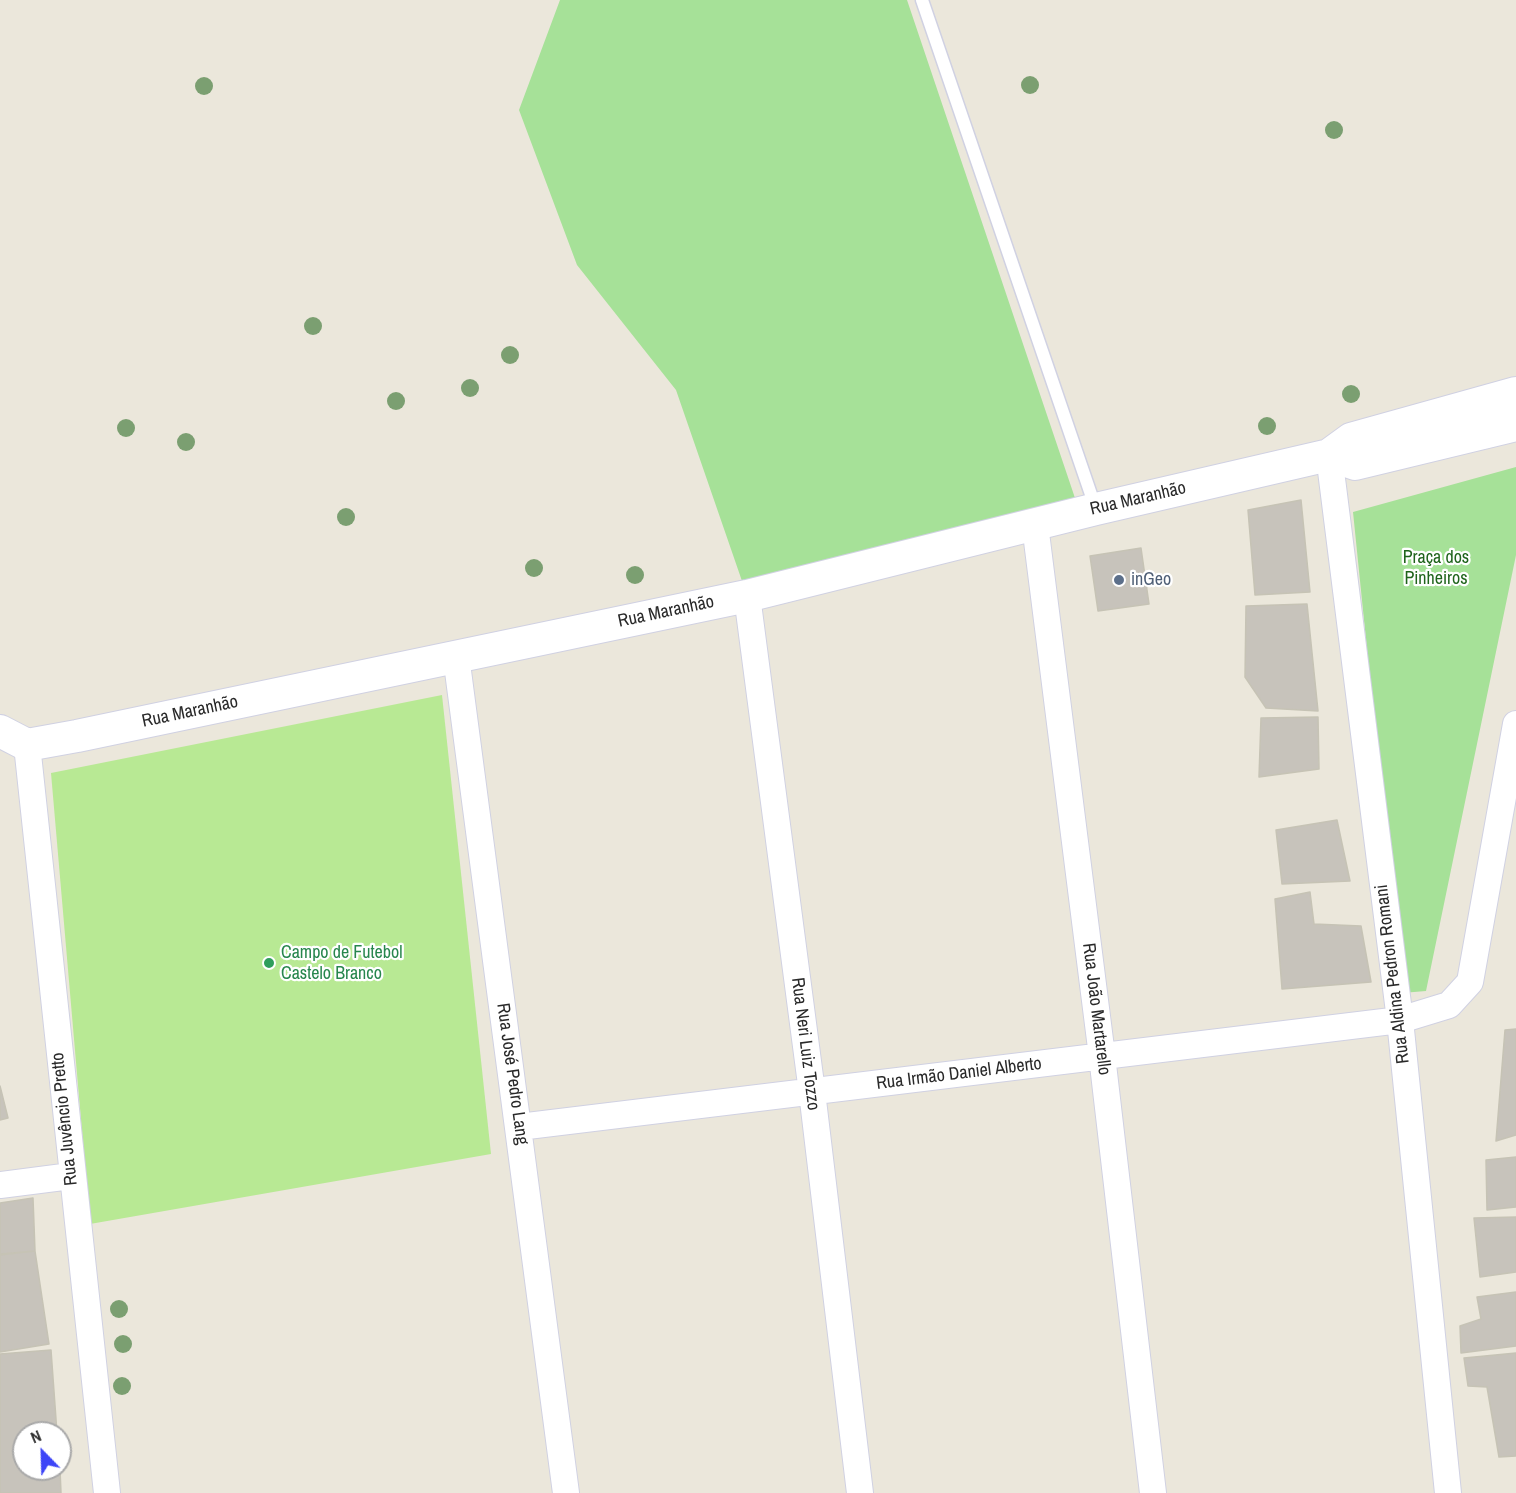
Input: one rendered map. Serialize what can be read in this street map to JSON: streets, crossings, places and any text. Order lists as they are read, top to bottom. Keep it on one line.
{"streets":{"street":["Rua Maranhão","Rua Aldina Pedron Romani","Rua João Martarello","Rua Neri Luiz Tozzo","Rua José Pedro Lang","Rua Irmão Daniel Alberto","Rua Juvêncio Pretto"]},"crossings":[["Rua Maranhão","Rua Aldina Pedron Romani"],["Rua Maranhão","Rua João Martarello"],["Rua Maranhão","Rua Neri Luiz Tozzo"],["Rua Maranhão","Rua José Pedro Lang"],["Rua Maranhão","Rua Juvêncio Pretto"],["Rua Aldina Pedron Romani","Rua Irmão Daniel Alberto"],["Rua João Martarello","Rua Irmão Daniel Alberto"],["Rua Neri Luiz Tozzo","Rua Irmão Daniel Alberto"],["Rua José Pedro Lang","Rua Irmão Daniel Alberto"]],"parks":["Praça dos Pinheiros"],"places":["inGeo","Campo de Futebol Castelo Branco"],"north":"top left"}
